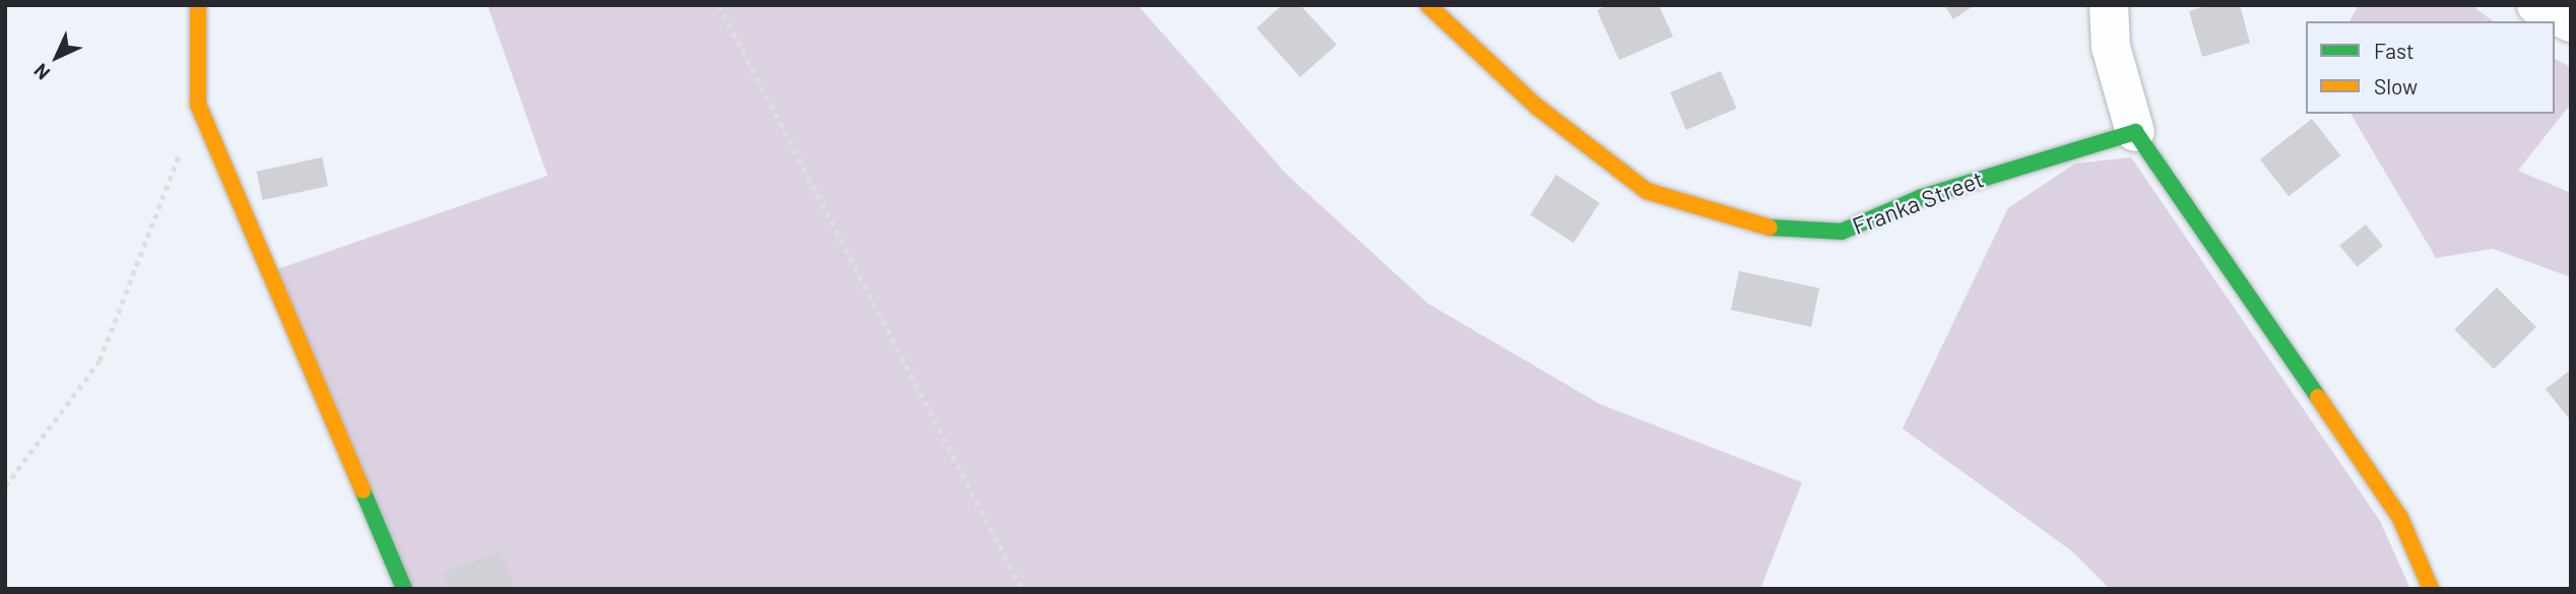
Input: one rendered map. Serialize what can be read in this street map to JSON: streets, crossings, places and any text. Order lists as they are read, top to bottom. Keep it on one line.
{"streets":{"street":["Franka Street"]},"legend":["Fast","Slow"],"north":"bottom left"}
